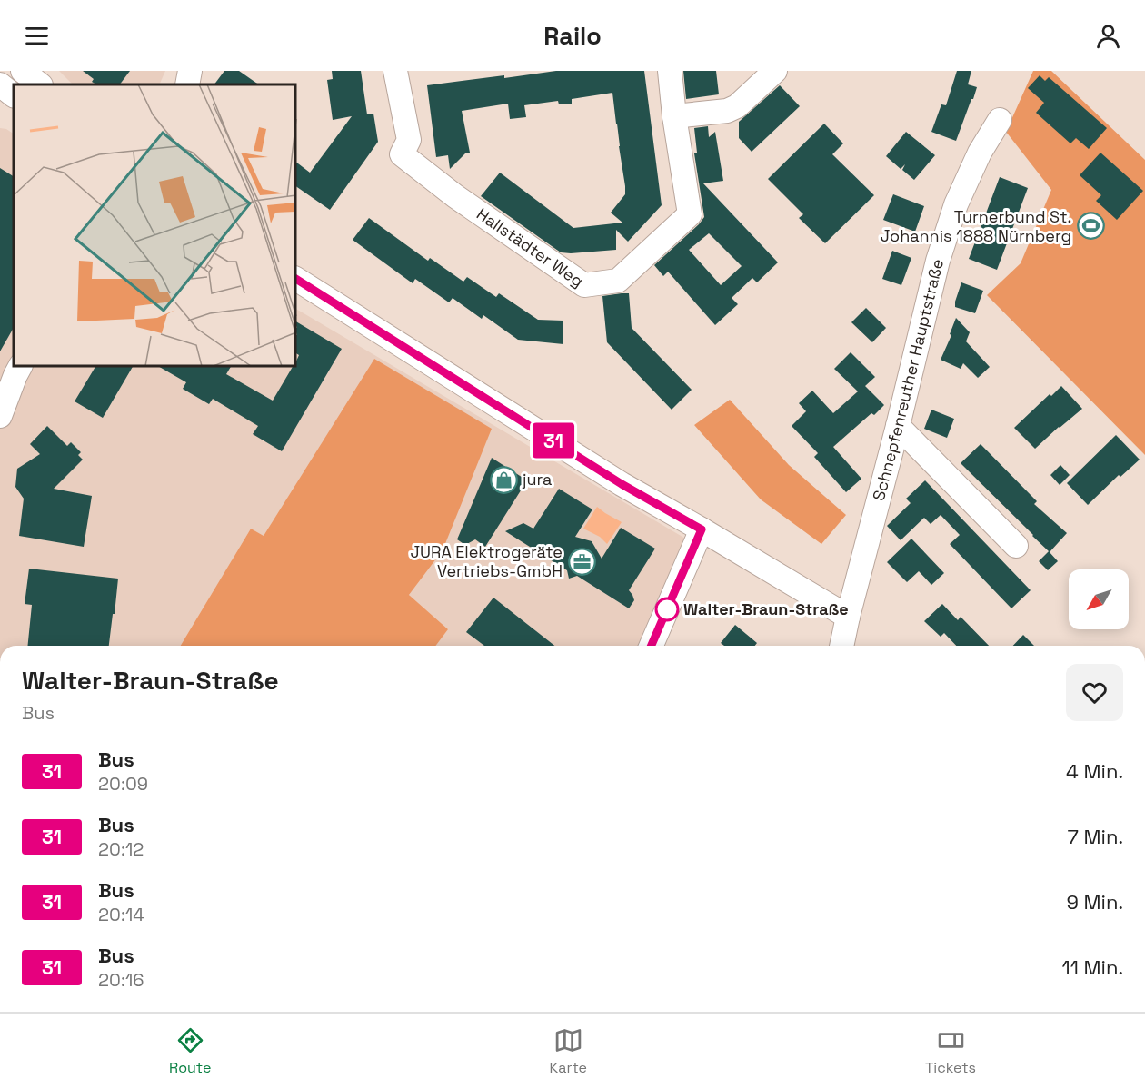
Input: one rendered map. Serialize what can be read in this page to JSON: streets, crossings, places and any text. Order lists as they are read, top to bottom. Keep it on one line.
{"streets":{"street":["Hallstädter Weg","Schnepfenreuther Hauptstraße"]},"places":{"sports":["Turnerbund St. Johannis 1888 Nürnberg"],"shop":["jura"],"office":["JURA Elektrogeräte Vertriebs-GmbH"],"other":["Walter-Braun-Straße"]},"lines":["bus line 31"],"north":"bottom left","page":{"header":"Railo","on_map":"31","heading":["Walter-Braun-Straße","Bus"],"list":[{"mark":"31","name":"Bus","note":"20:09","value":"4 Min."},{"mark":"31","name":"Bus","note":"20:12","value":"7 Min."},{"mark":"31","name":"Bus","note":"20:14","value":"9 Min."},{"mark":"31","name":"Bus","note":"20:16","value":"11 Min."}],"tabs":["Route","Karte","Tickets"]}}
